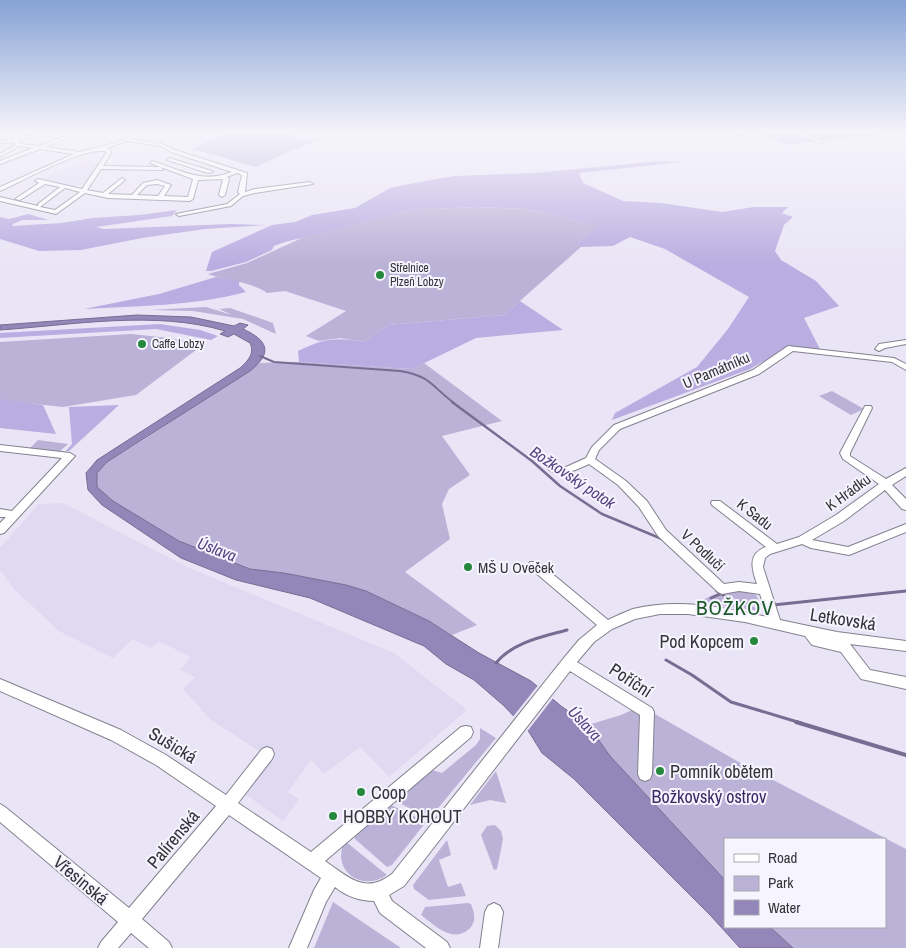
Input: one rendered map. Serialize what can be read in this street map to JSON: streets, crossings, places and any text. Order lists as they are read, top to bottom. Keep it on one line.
{"streets":{"street":["U Památníku","K Hrádku","K Sadu","V Podlučí","Letkovská","Poříční","Sušická","Palírenská","Vřesinská"]},"crossings":[["U Památníku","V Podlučí"],["K Hrádku","K Sadu"],["Letkovská","Poříční"],["Letkovská","Sušická"],["Sušická","Palírenská"],["Palírenská","Vřesinská"]],"districts":["BOŽKOV"],"water":["Božkovský potok","Úslava"],"parks":["Božkovský ostrov"],"places":["Střelnice Plzeň Lobzy","Caffe Lobzy","MŠ U Oveček","Pod Kopcem","Pomník obětem","Coop","HOBBY KOHOUT"],"legend":["Road","Park","Water"]}
